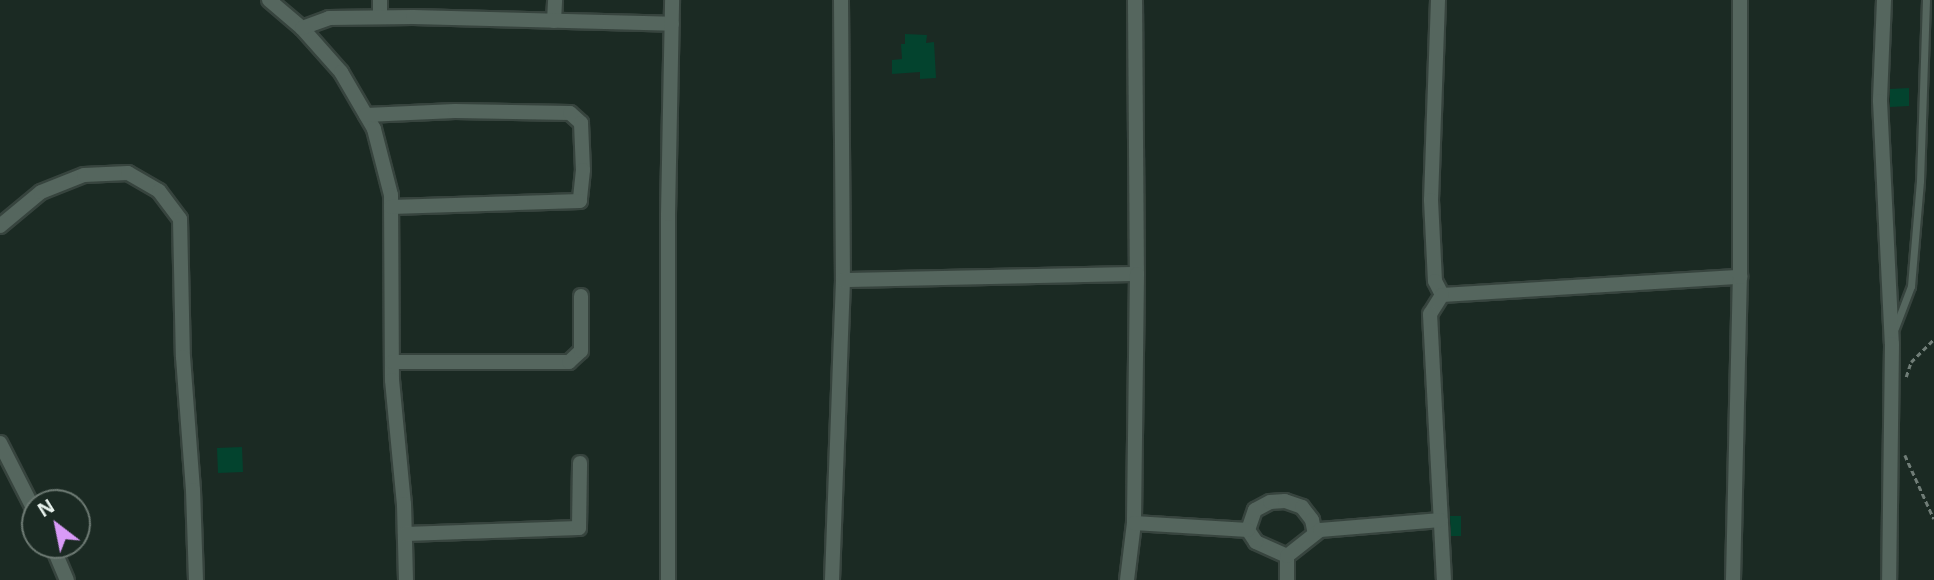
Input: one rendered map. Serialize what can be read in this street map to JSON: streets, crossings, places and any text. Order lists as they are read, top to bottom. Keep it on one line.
{"north":"top left"}
